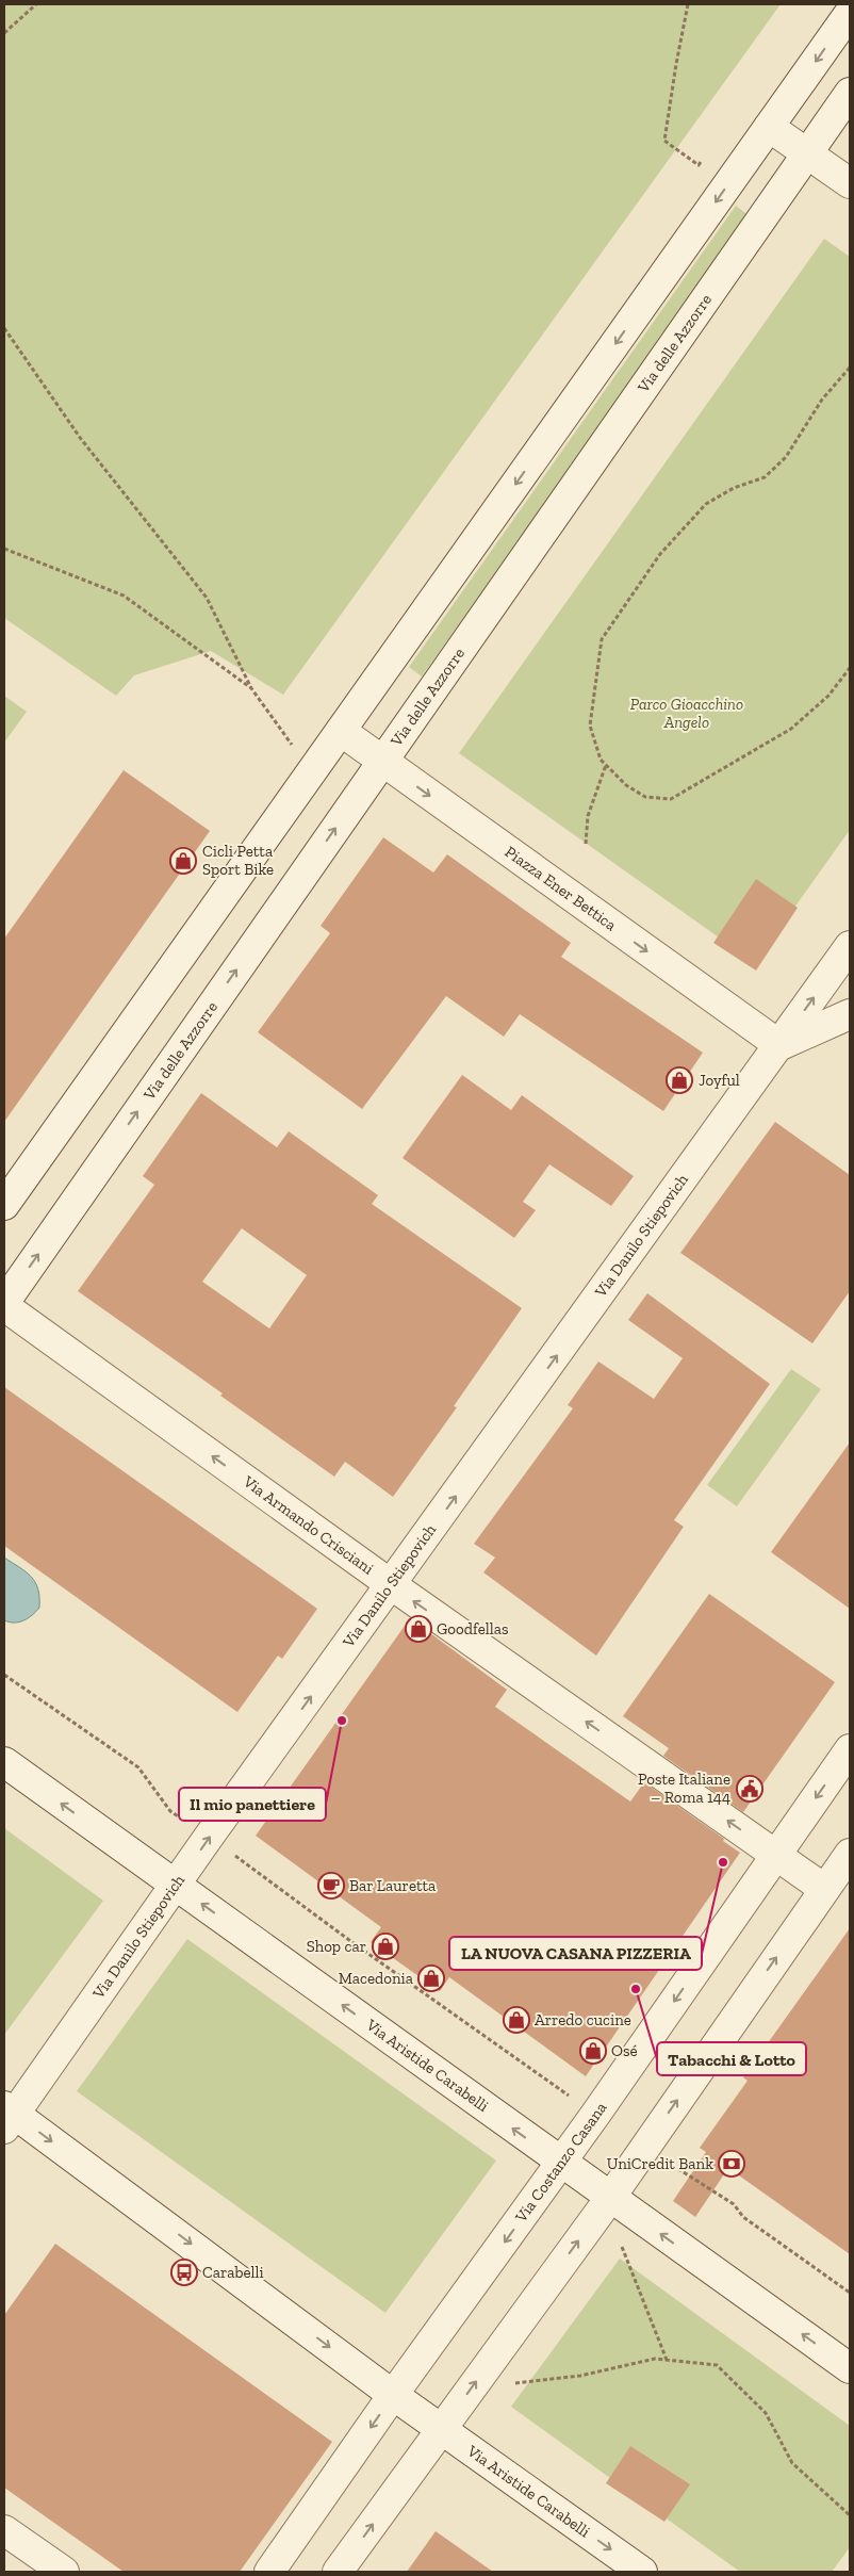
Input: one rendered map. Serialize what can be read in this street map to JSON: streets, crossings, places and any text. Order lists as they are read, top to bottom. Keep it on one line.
{"streets":{"street":["Via delle Azzorre","Piazza Ener Bettica","Via Danilo Stiepovich","Via Armando Crisciani","Via Aristide Carabelli","Via Costanzo Casana"]},"crossings":[["Via delle Azzorre","Piazza Ener Bettica"],["Via delle Azzorre","Via Armando Crisciani"],["Piazza Ener Bettica","Via Danilo Stiepovich"],["Via Danilo Stiepovich","Via Armando Crisciani"],["Via Danilo Stiepovich","Via Aristide Carabelli"],["Via Armando Crisciani","Via Costanzo Casana"],["Via Aristide Carabelli","Via Costanzo Casana"]],"one_way":["Piazza Ener Bettica","Via Danilo Stiepovich","Via Armando Crisciani"],"parks":["Parco Gioacchino Angelo"],"places":{"shop":["Cicli Petta Sport Bike","Joyful","Goodfellas","Shop car","Macedonia","Arredo cucine","Osé"],"other":["Il mio panettiere","LA NUOVA CASANA PIZZERIA","Tabacchi & Lotto"],"public building":["Poste Italiane – Roma 144"],"cafe":["Bar Lauretta"],"bank":["UniCredit Bank"],"bus stop":["Carabelli"]}}
